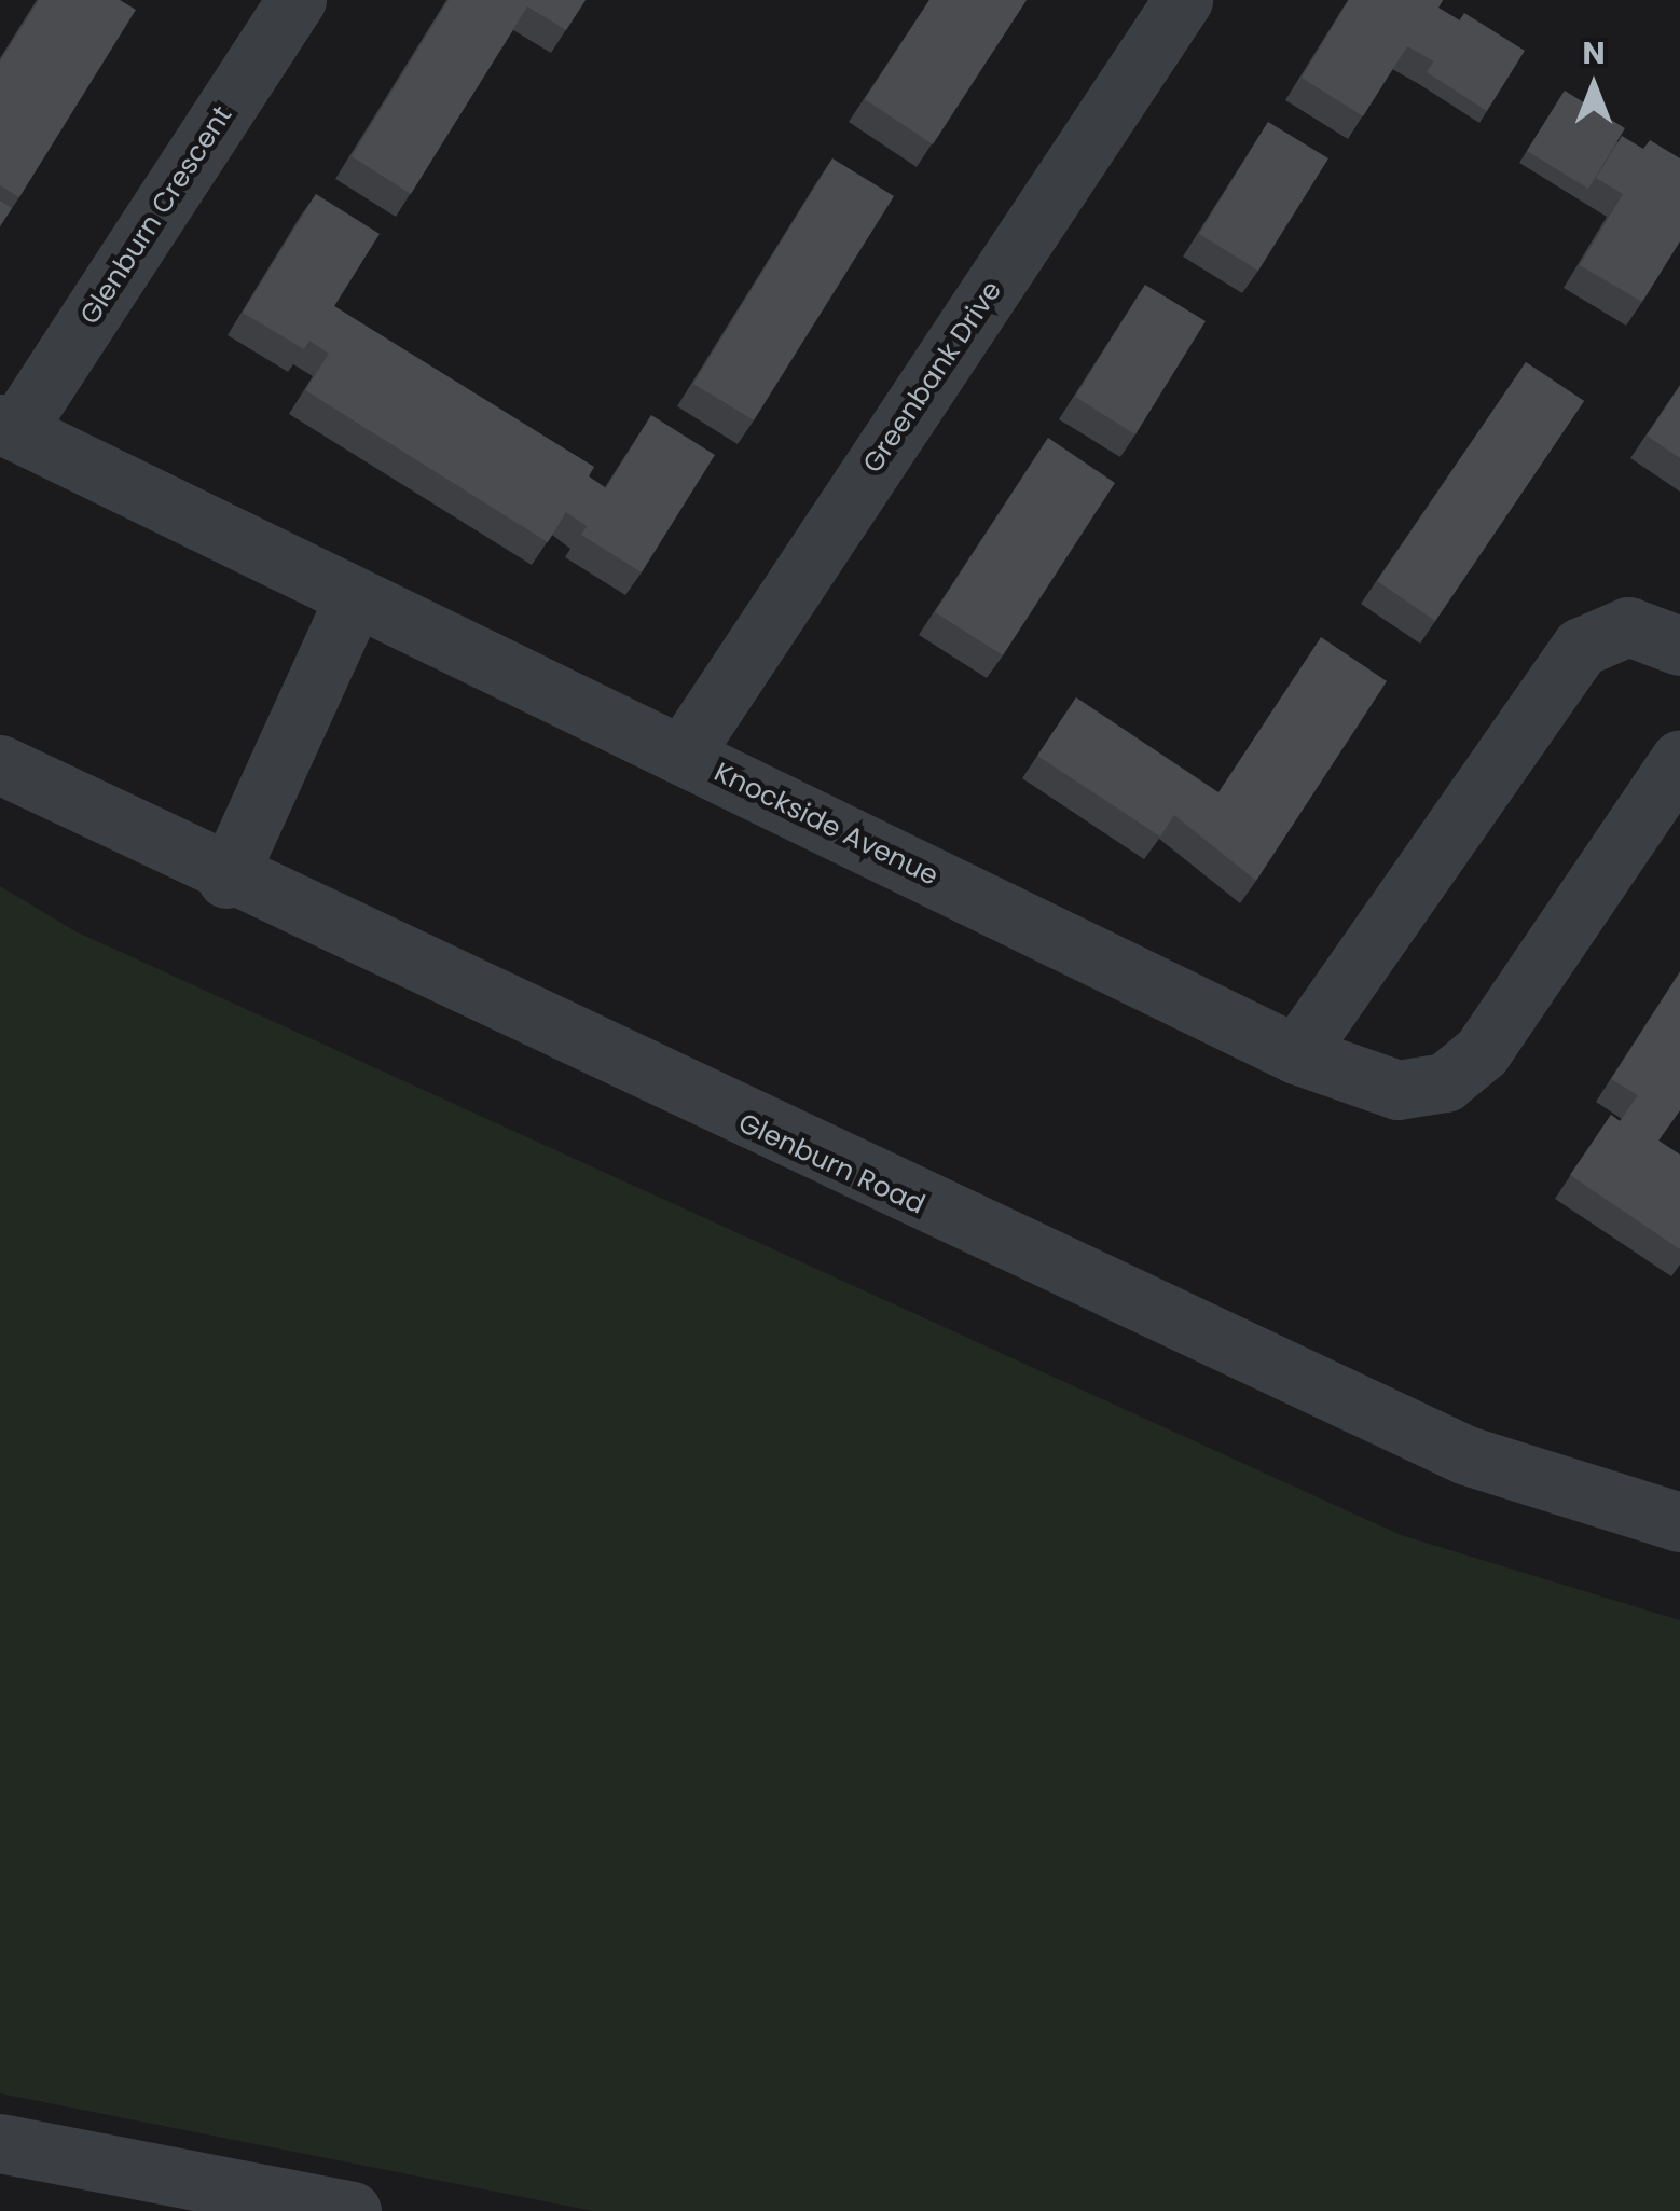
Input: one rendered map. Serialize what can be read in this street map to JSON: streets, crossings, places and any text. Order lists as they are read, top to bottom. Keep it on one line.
{"streets":{"street":["Glenburn Crescent","Greenbank Drive","Knockside Avenue","Glenburn Road"]},"crossings":[["Glenburn Crescent","Knockside Avenue"],["Greenbank Drive","Knockside Avenue"]],"north":"top"}
